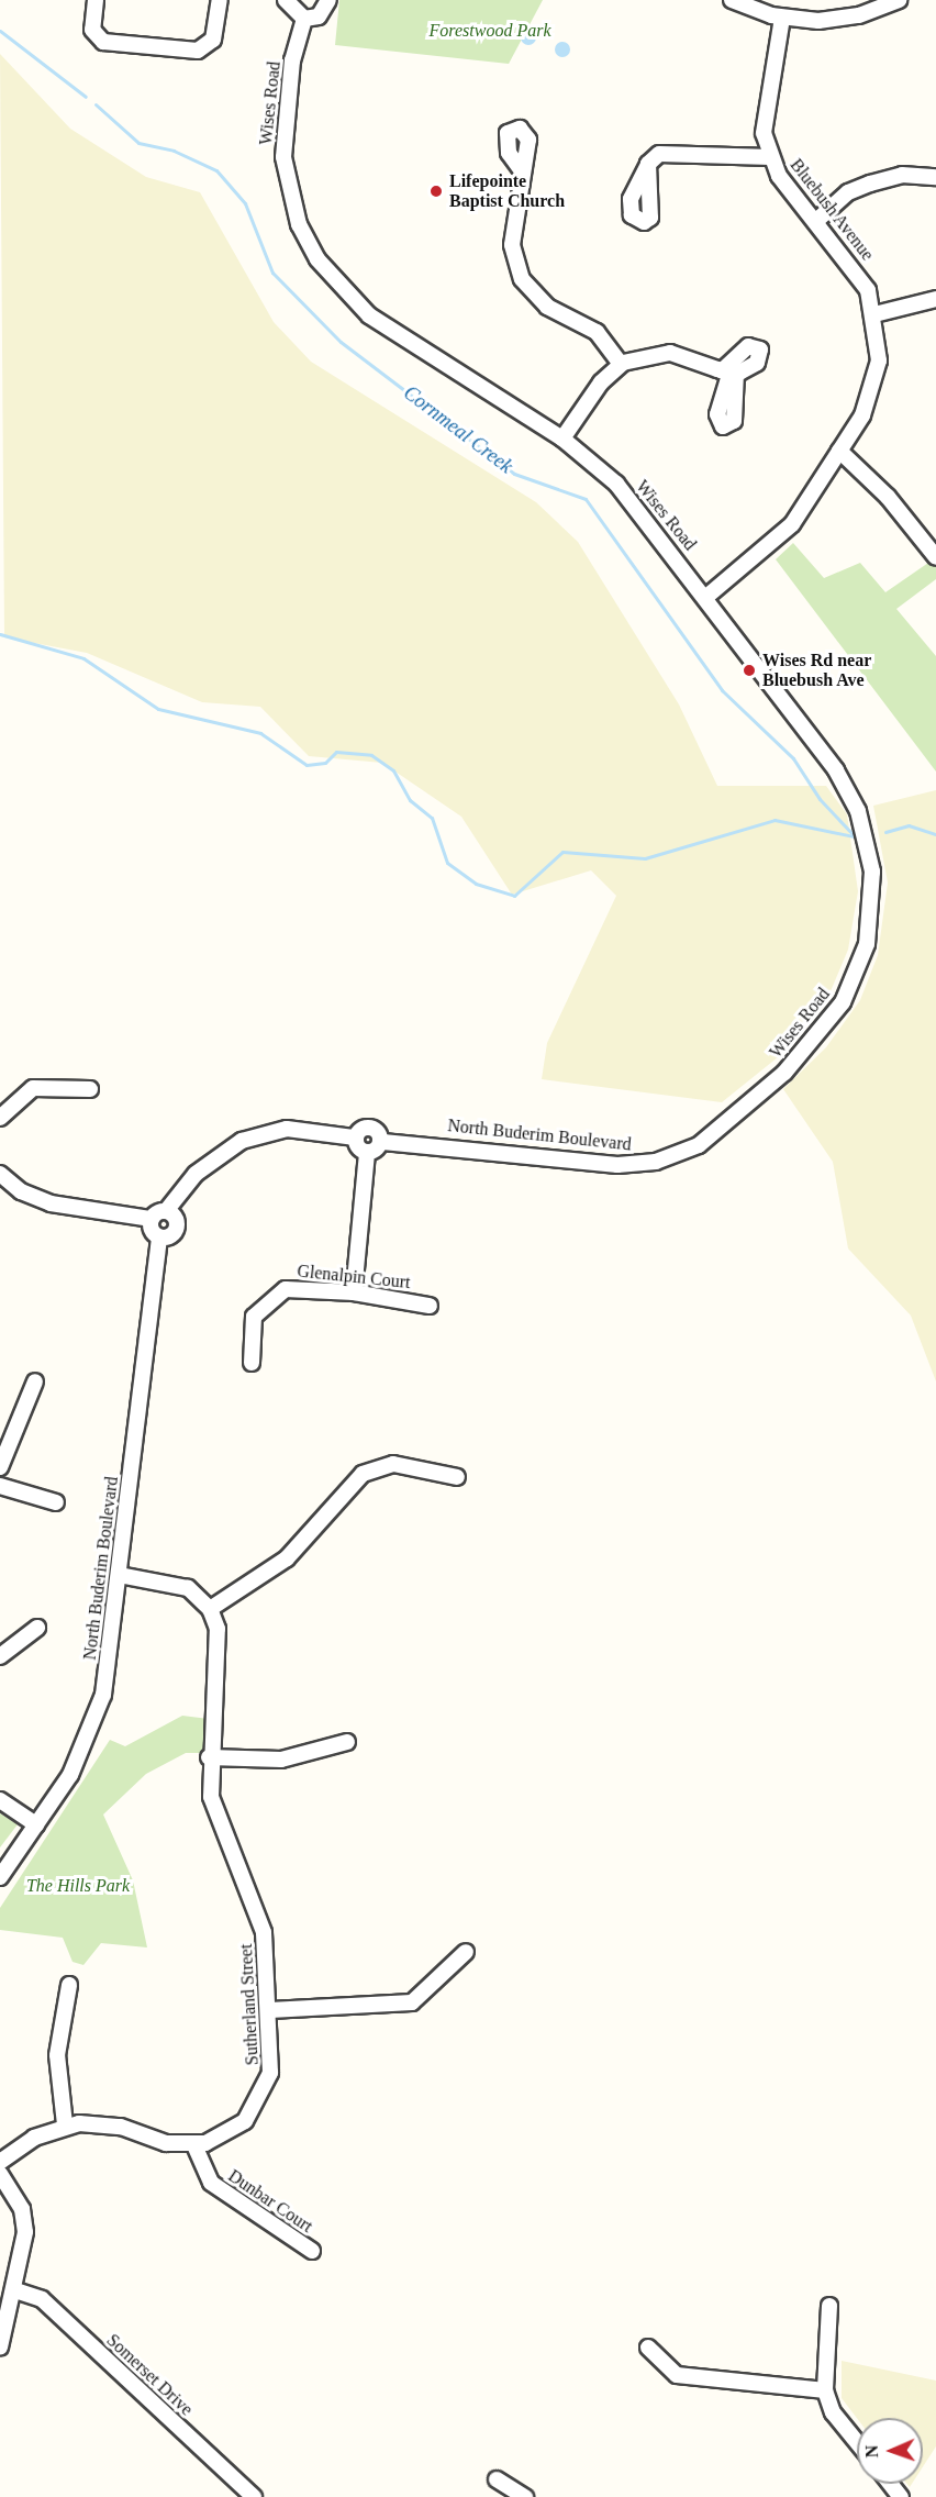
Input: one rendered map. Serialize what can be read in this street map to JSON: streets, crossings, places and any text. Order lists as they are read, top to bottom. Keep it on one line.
{"streets":{"street":["Wises Road","Bluebush Avenue","North Buderim Boulevard","Glenalpin Court","Sutherland Street","Dunbar Court","Somerset Drive"]},"crossings":[["Wises Road","Bluebush Avenue"],["Wises Road","North Buderim Boulevard"],["Sutherland Street","Dunbar Court"]],"water":["Cornmeal Creek"],"parks":["Forestwood Park","The Hills Park"],"places":["Lifepointe Baptist Church","Wises Rd near Bluebush Ave"],"north":"left"}
